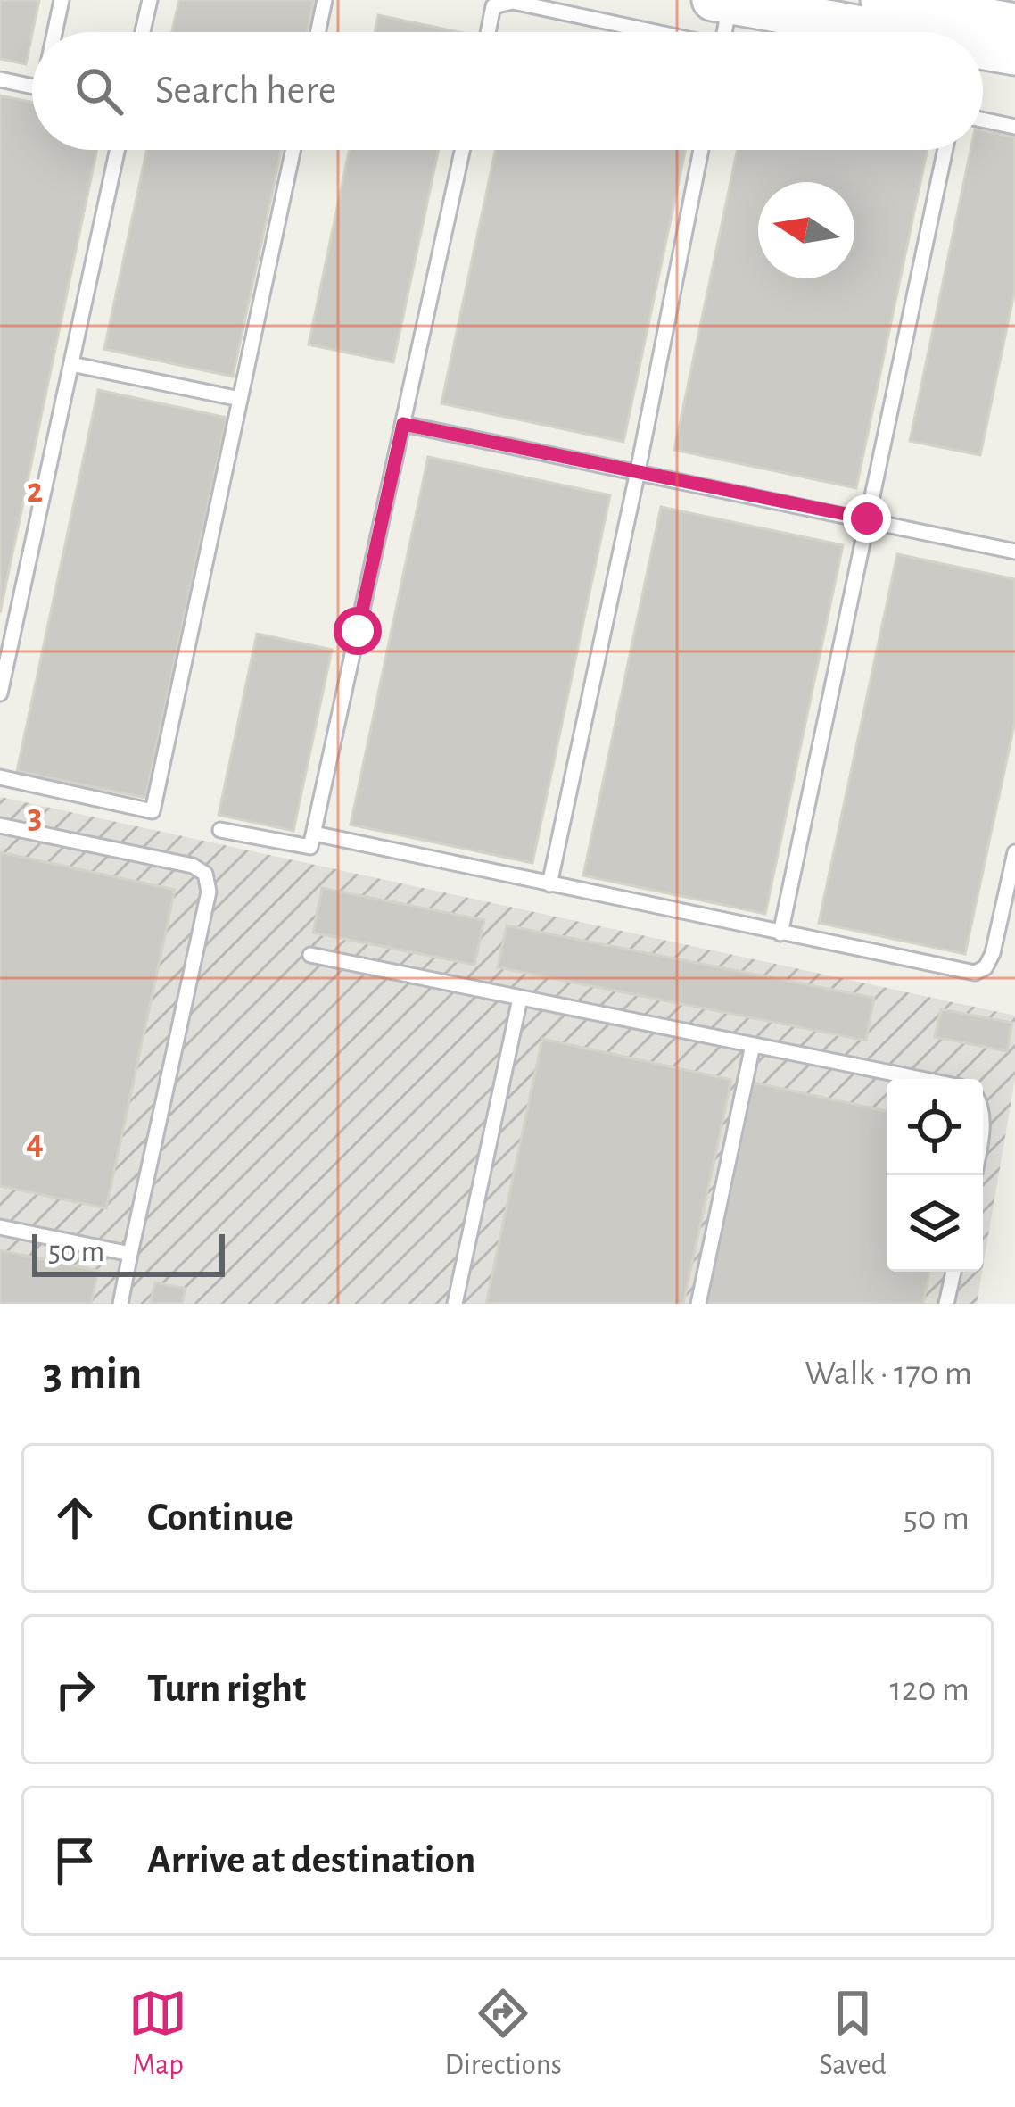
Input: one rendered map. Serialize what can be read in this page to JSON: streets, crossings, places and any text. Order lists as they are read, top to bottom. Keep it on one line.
{"scale_bar":"50 m","north":"left","page":{"search":"Search here","scale":"50 m","heading":["3 min","Walk · 170 m"],"list":[["Continue","50 m"],["Turn right","120 m"],"Arrive at destination"],"nav":["Map","Directions","Saved"]},"grid":{"rows":["2","3","4"]}}
